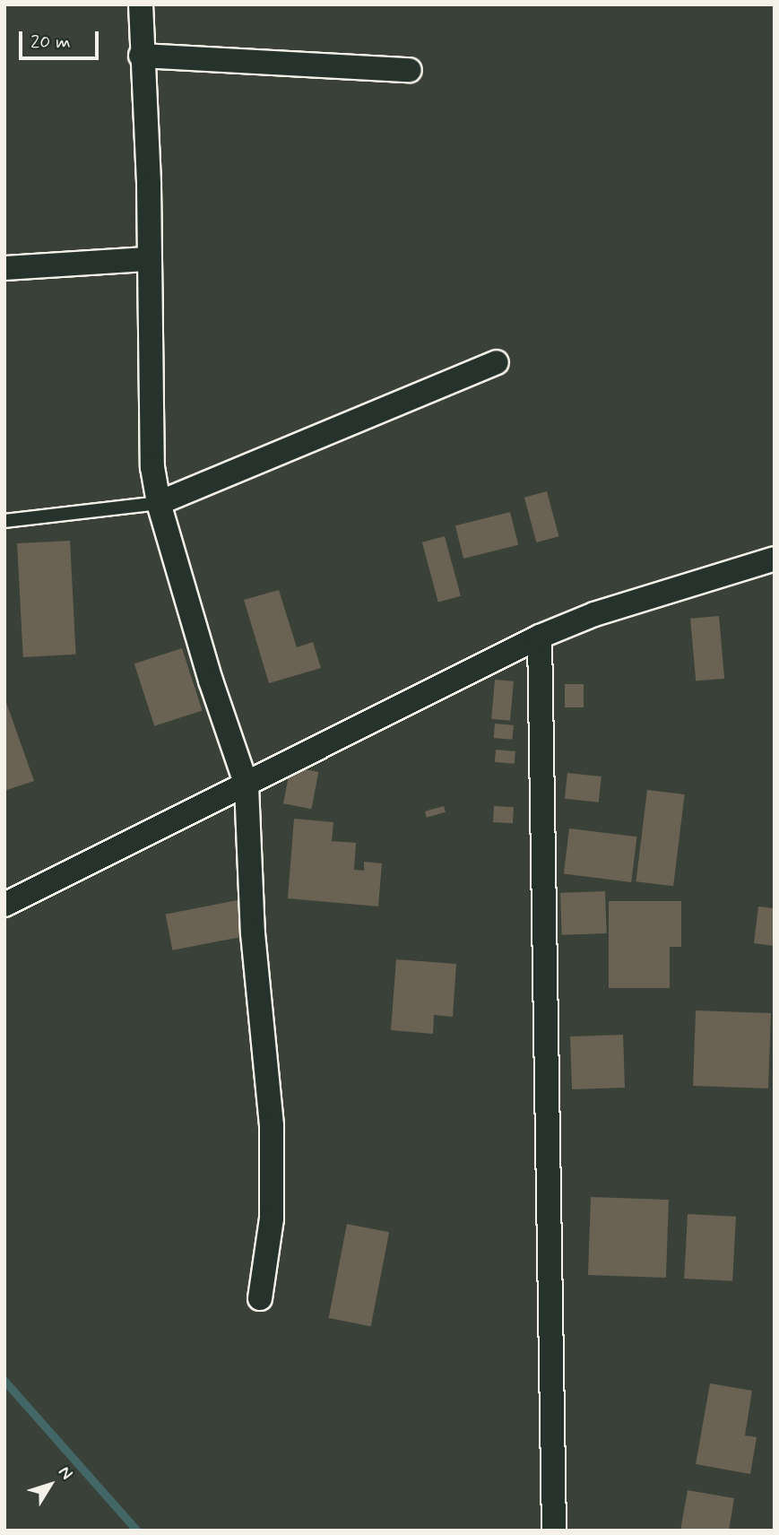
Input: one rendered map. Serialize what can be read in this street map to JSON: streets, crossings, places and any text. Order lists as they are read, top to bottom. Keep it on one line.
{"scale_bar":"20 m","north":"top right"}
